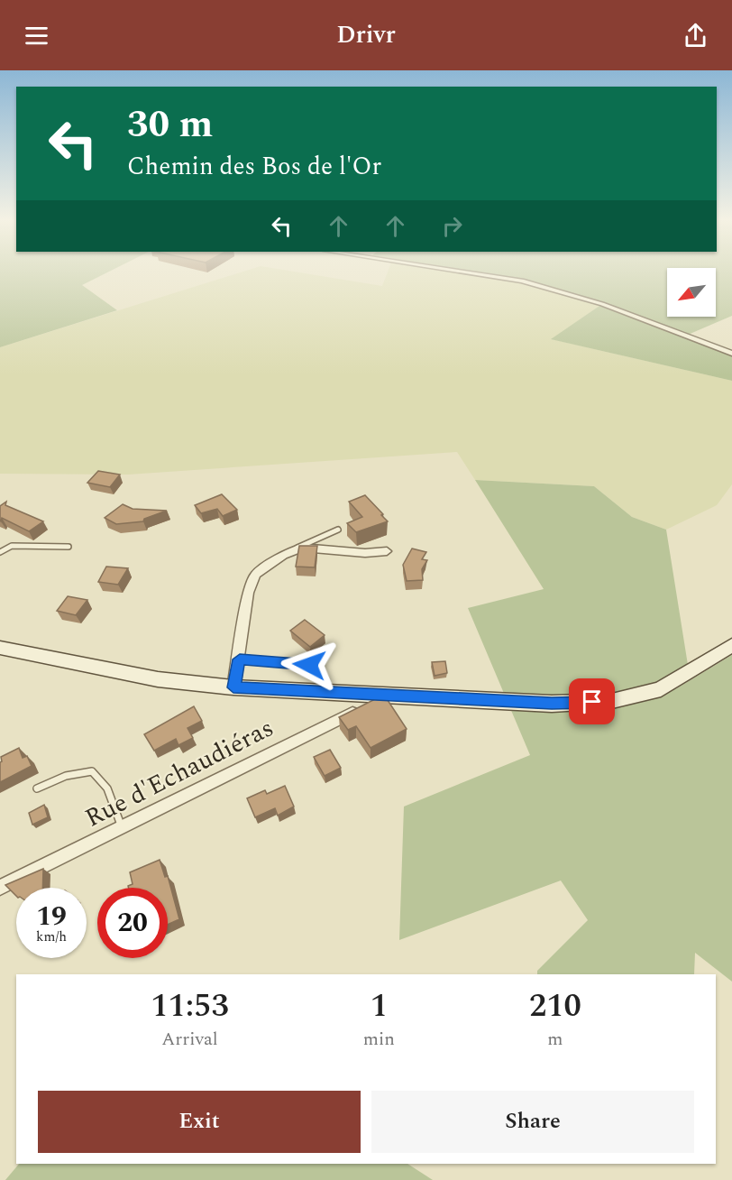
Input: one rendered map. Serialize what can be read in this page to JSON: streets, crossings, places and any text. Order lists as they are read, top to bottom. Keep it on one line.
{"streets":{"street":["Rue d'Echaudiéras"]},"north":"bottom left","page":{"header":"Drivr","turn":["30 m","Chemin des Bos de l'Or"],"speed":"19 km/h","limit":"20","eta":["11:53","Arrival","1","min","210","m"],"buttons":["Exit","Share"]}}
